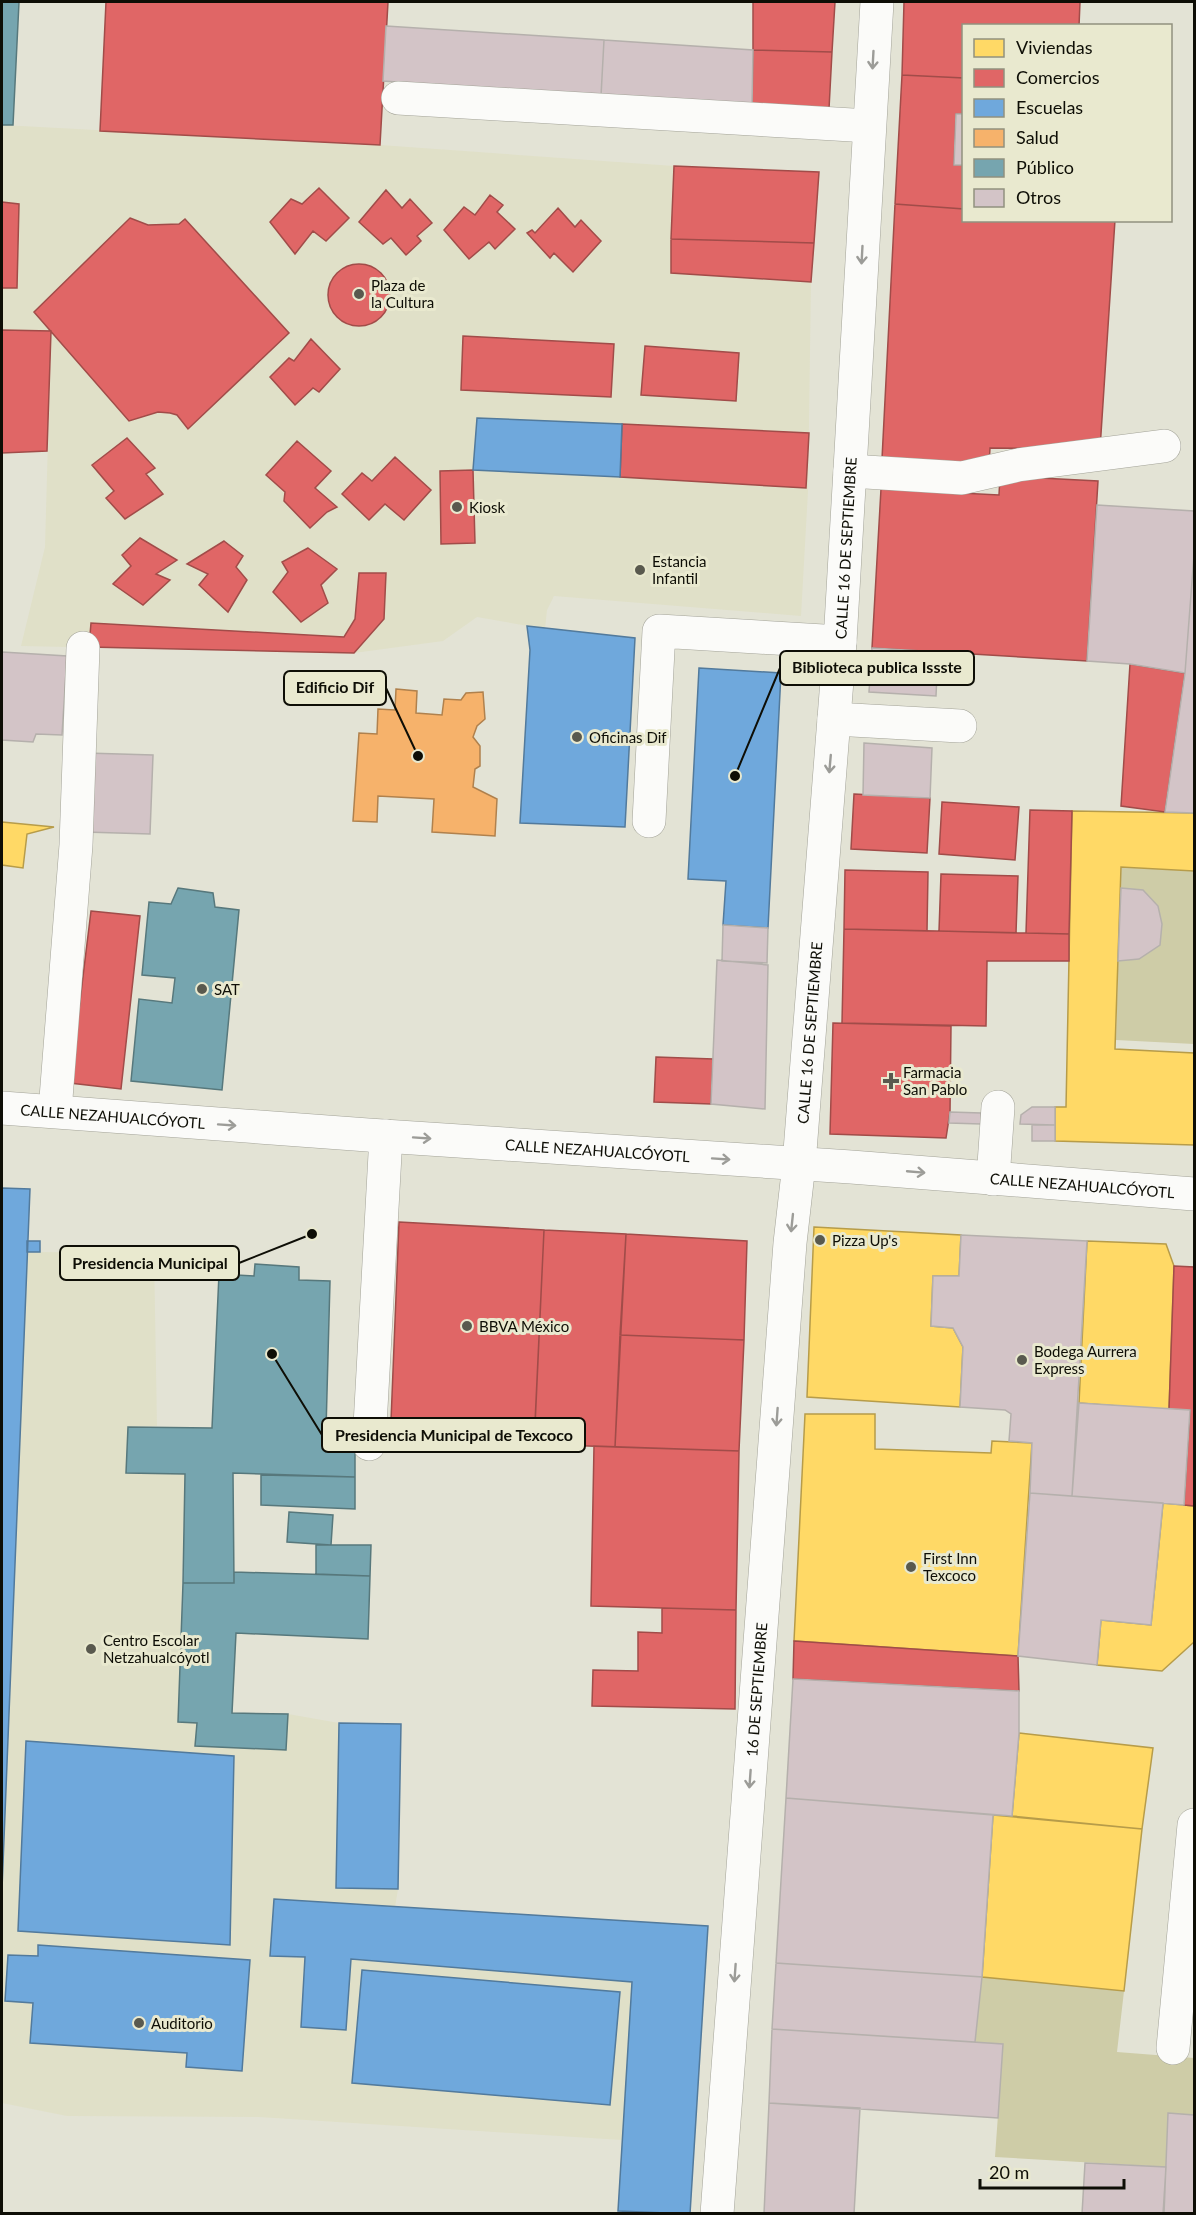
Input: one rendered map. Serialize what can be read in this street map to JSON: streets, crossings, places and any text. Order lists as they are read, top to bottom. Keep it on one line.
{"streets":{"street":["CALLE 16 DE SEPTIEMBRE","CALLE NEZAHUALCÓYOTL","16 DE SEPTIEMBRE"]},"crossings":[["CALLE 16 DE SEPTIEMBRE","CALLE NEZAHUALCÓYOTL"],["CALLE 16 DE SEPTIEMBRE","16 DE SEPTIEMBRE"],["CALLE NEZAHUALCÓYOTL","16 DE SEPTIEMBRE"]],"one_way":["CALLE 16 DE SEPTIEMBRE","CALLE NEZAHUALCÓYOTL","16 DE SEPTIEMBRE"],"places":{"other":["Plaza de la Cultura","Kiosk","Estancia Infantil","Oficinas Dif","Edificio Dif","Biblioteca publica Issste","SAT","Presidencia Municipal","Pizza Up's","BBVA México","Presidencia Municipal de Texcoco","Bodega Aurrera Express","First Inn Texcoco","Centro Escolar Netzahualcóyotl","Auditorio"],"health":["Farmacia San Pablo"]},"legend":["Viviendas","Comercios","Escuelas","Salud","Público","Otros"],"scale_bar":"20 m"}
